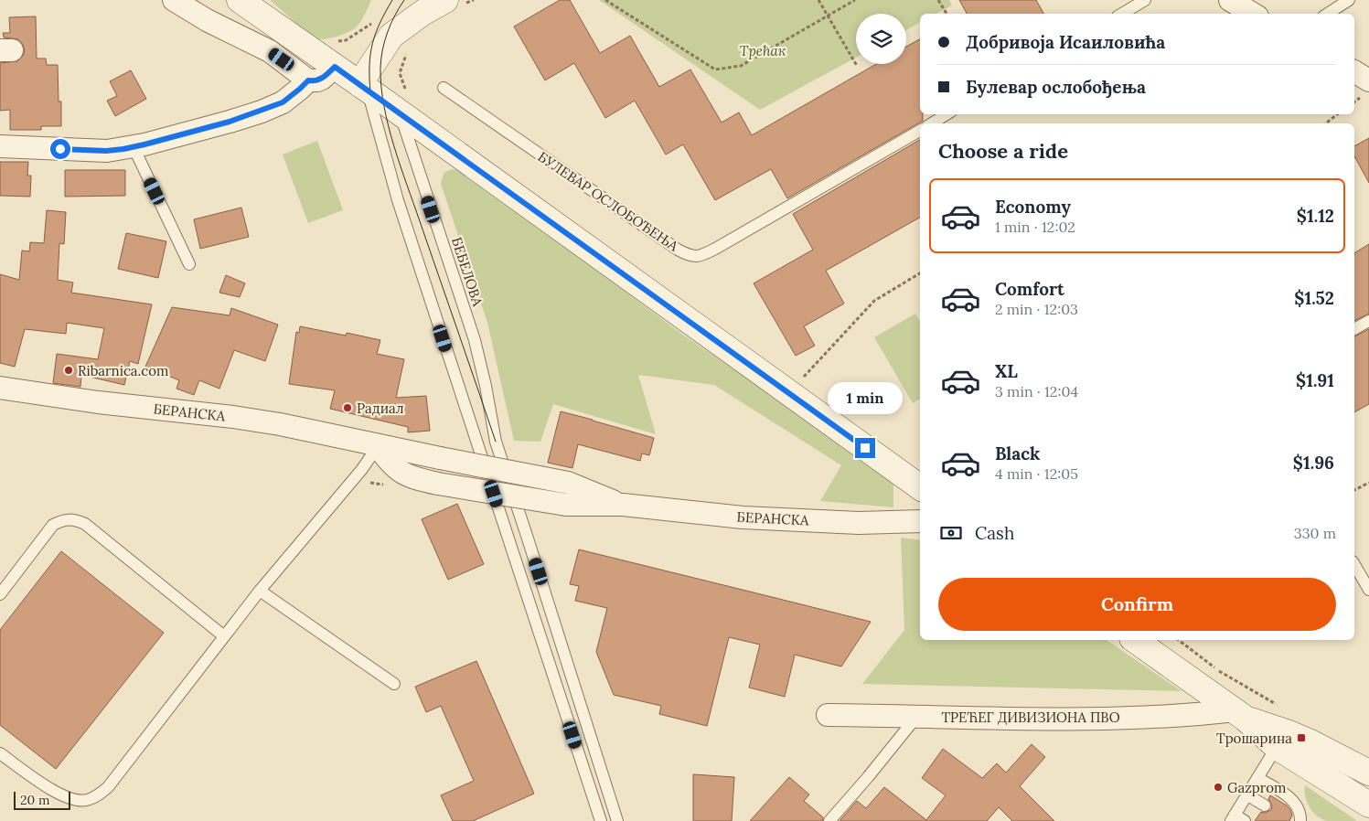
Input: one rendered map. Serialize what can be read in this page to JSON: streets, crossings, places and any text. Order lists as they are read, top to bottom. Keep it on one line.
{"streets":{"street":["БЕРАНСКА","ТРЕЋЕГ ДИВИЗИОНА ПВО"],"lane":["БУЛЕВАР ОСЛОБОЂЕЊА","БЕБЕЛОВА"]},"parks":["Трећак"],"places":{"other":["Ribarnica.com","Радиал","Gazprom"],"transit":["Трошарина"]},"scale_bar":"20 m","page":{"banner":["Добривоја Исаиловића","Булевар ослобођења"],"heading":"Choose a ride","list":[{"name":"Economy","note":"1 min · 12:02","value":"$1.12"},{"name":"Comfort","note":"2 min · 12:03","value":"$1.52"},{"name":"XL","note":"3 min · 12:04","value":"$1.91"},{"name":"Black","note":"4 min · 12:05","value":"$1.96"}],"bubble":"1 min","pay":["Cash","330 m"],"buttons":"Confirm","scale":"20 m"}}
